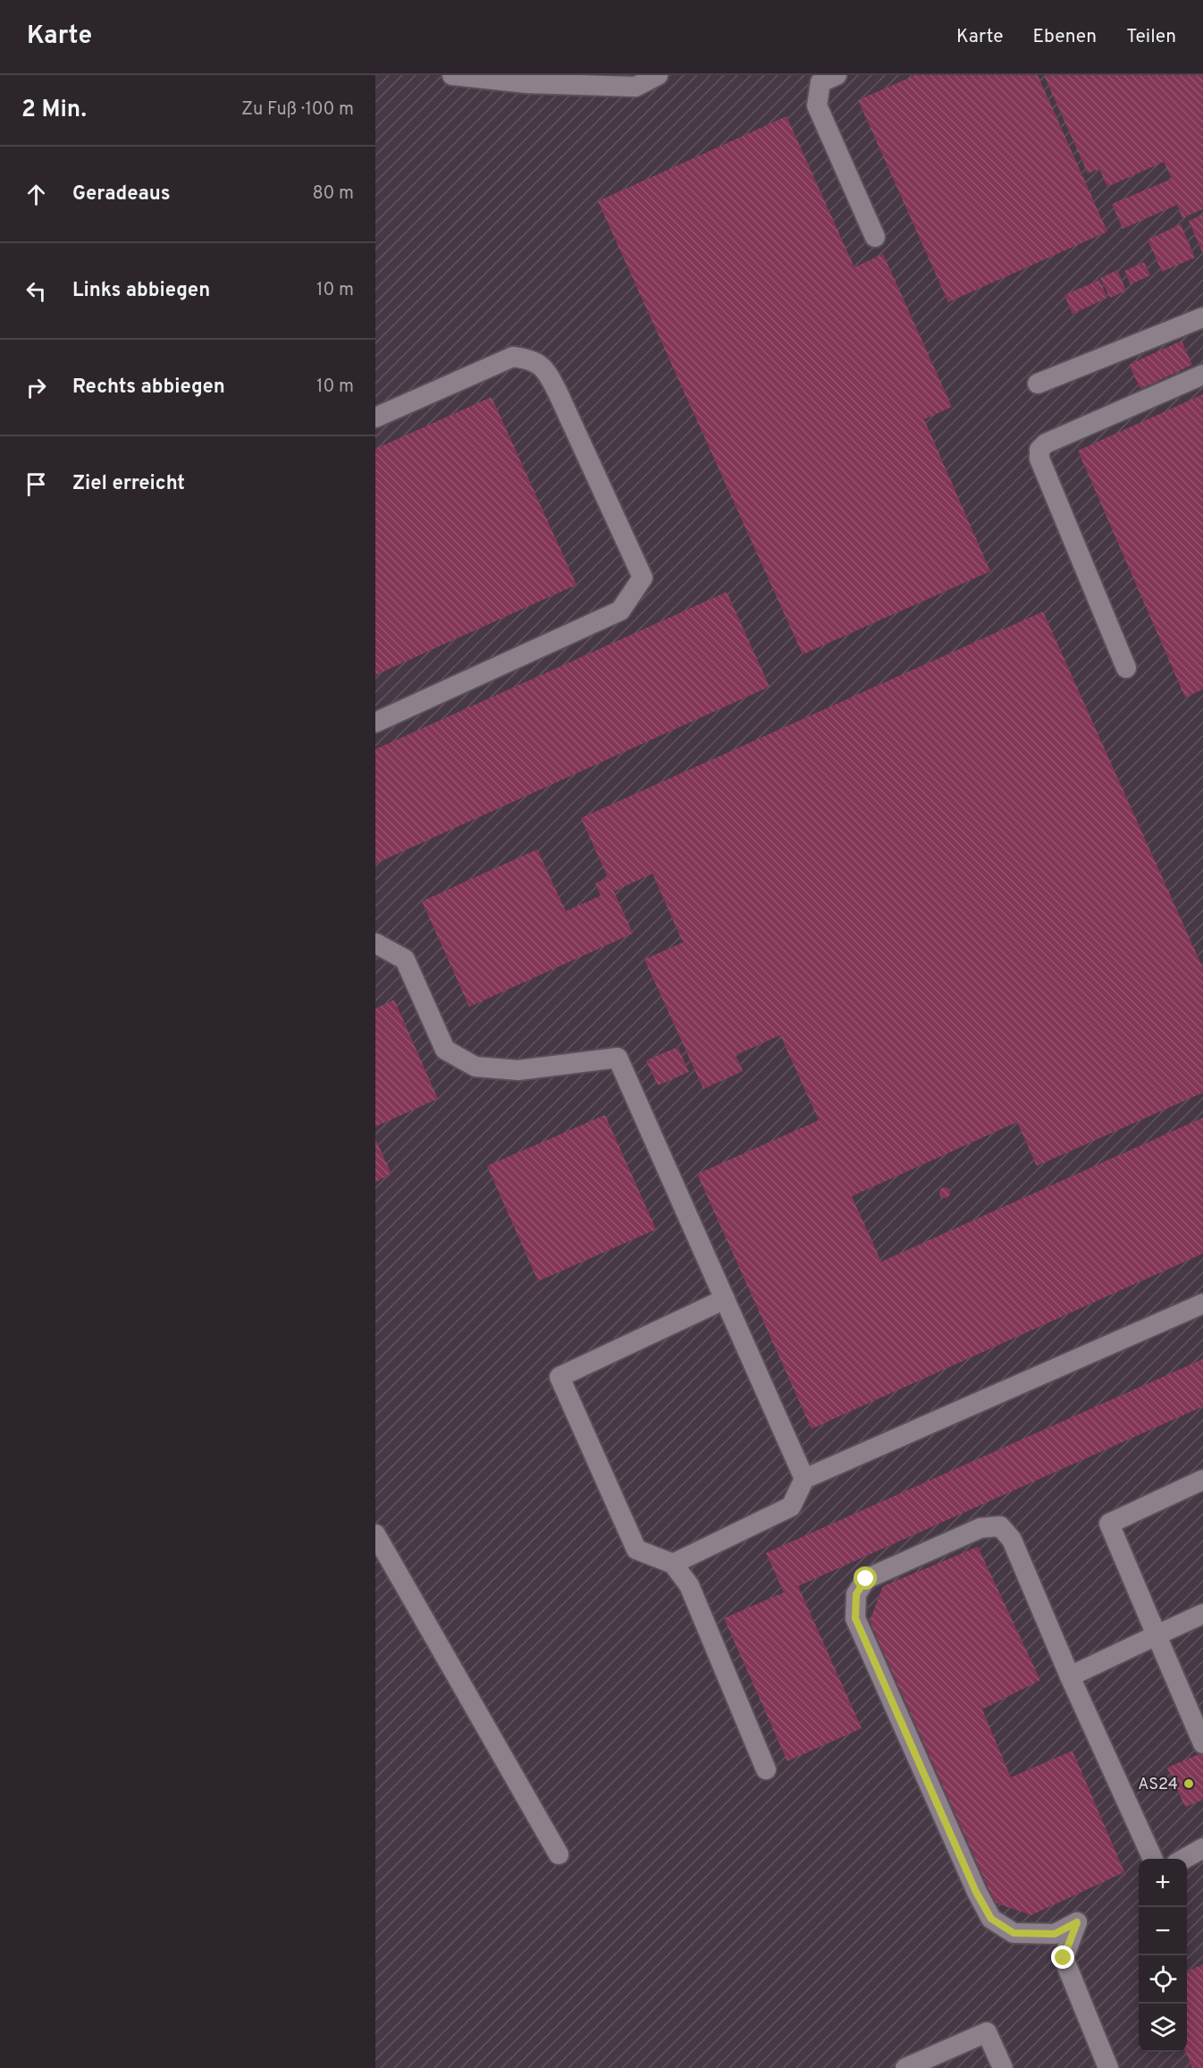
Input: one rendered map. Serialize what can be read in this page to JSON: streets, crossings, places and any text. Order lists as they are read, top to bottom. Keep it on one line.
{"places":["AS24"],"page":{"header":"Karte","nav":["Karte","Ebenen","Teilen"],"heading":["2 Min.","Zu Fuß · 100 m"],"list":[["Geradeaus","80 m"],["Links abbiegen","10 m"],["Rechts abbiegen","10 m"],"Ziel erreicht"],"map_buttons":["+","−"]}}
